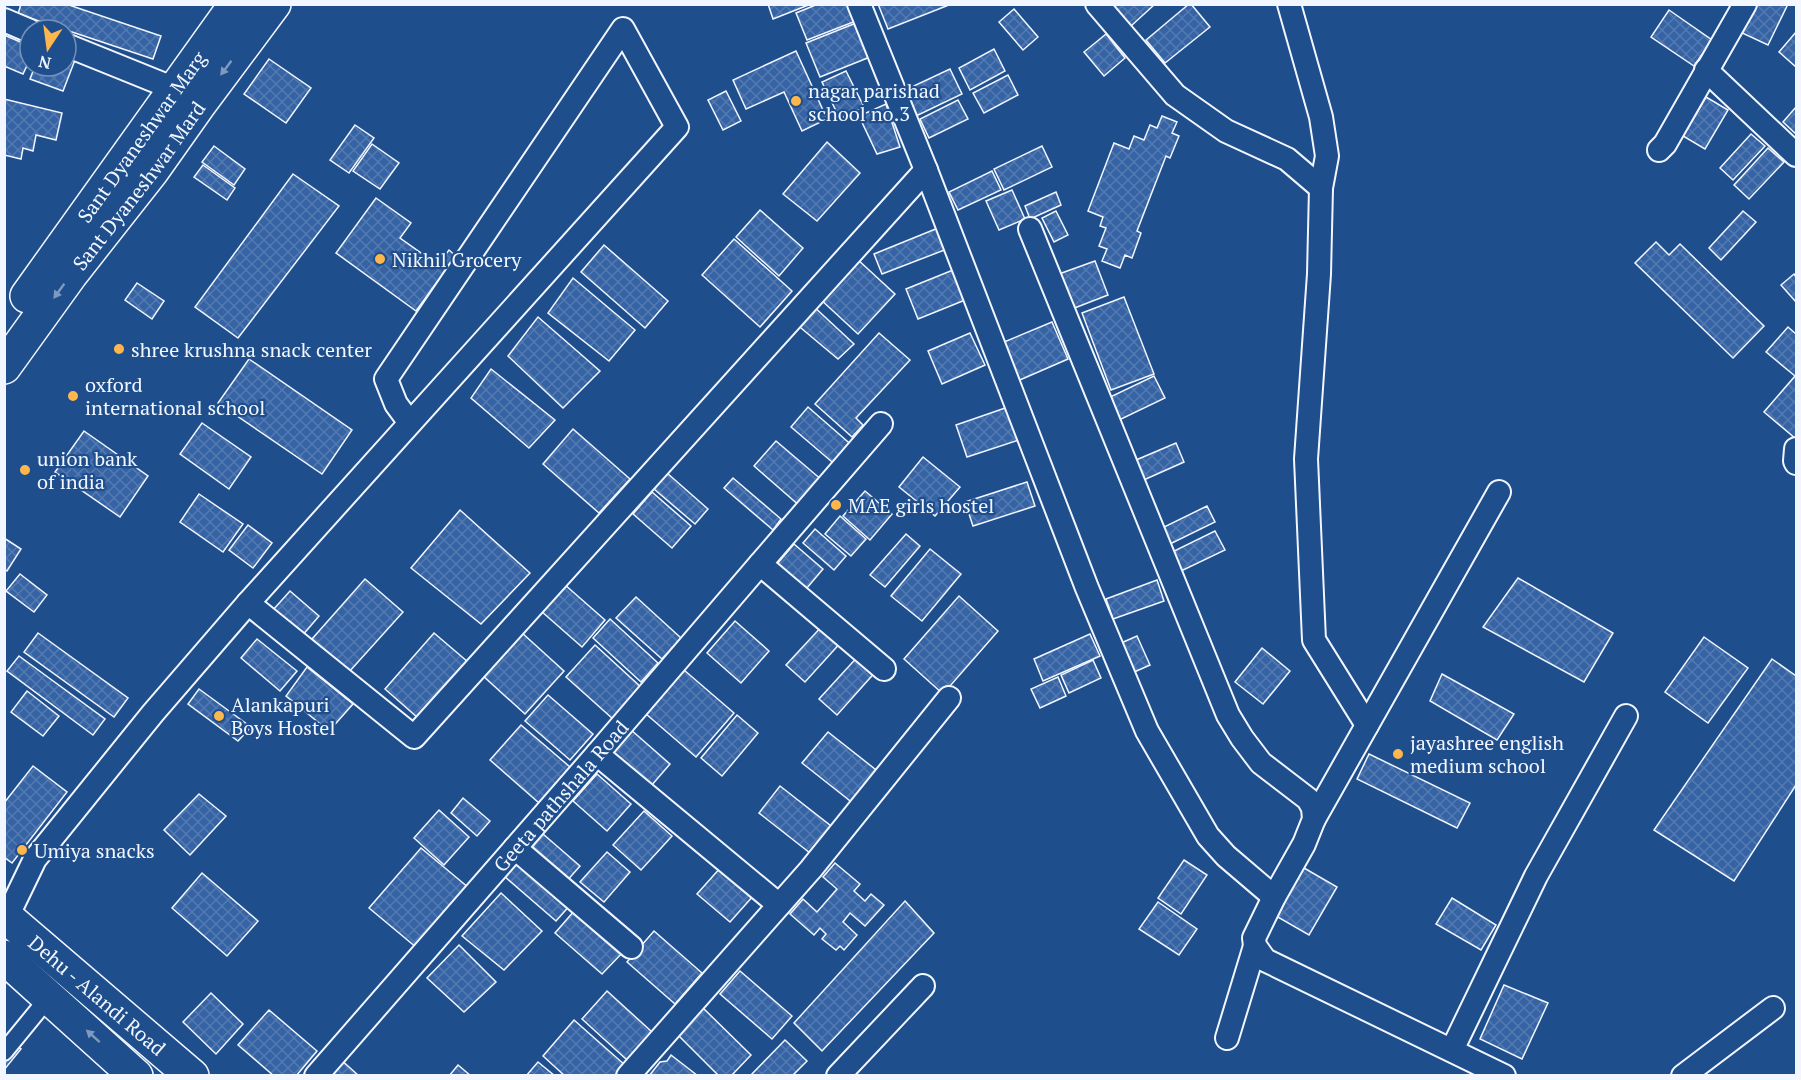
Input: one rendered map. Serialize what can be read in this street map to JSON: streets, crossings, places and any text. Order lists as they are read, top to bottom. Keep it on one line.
{"streets":{"main road":["Sant Dyaneshwar Marg","Dehu - Alandi Road"],"street":["Geeta pathshala Road"]},"places":["nagar parishad school no.3","Nikhil Grocery","shree krushna snack center","oxford international school","union bank of india","MAE girls hostel","Alankapuri Boys Hostel","jayashree english medium school","Umiya snacks"],"north":"bottom"}
